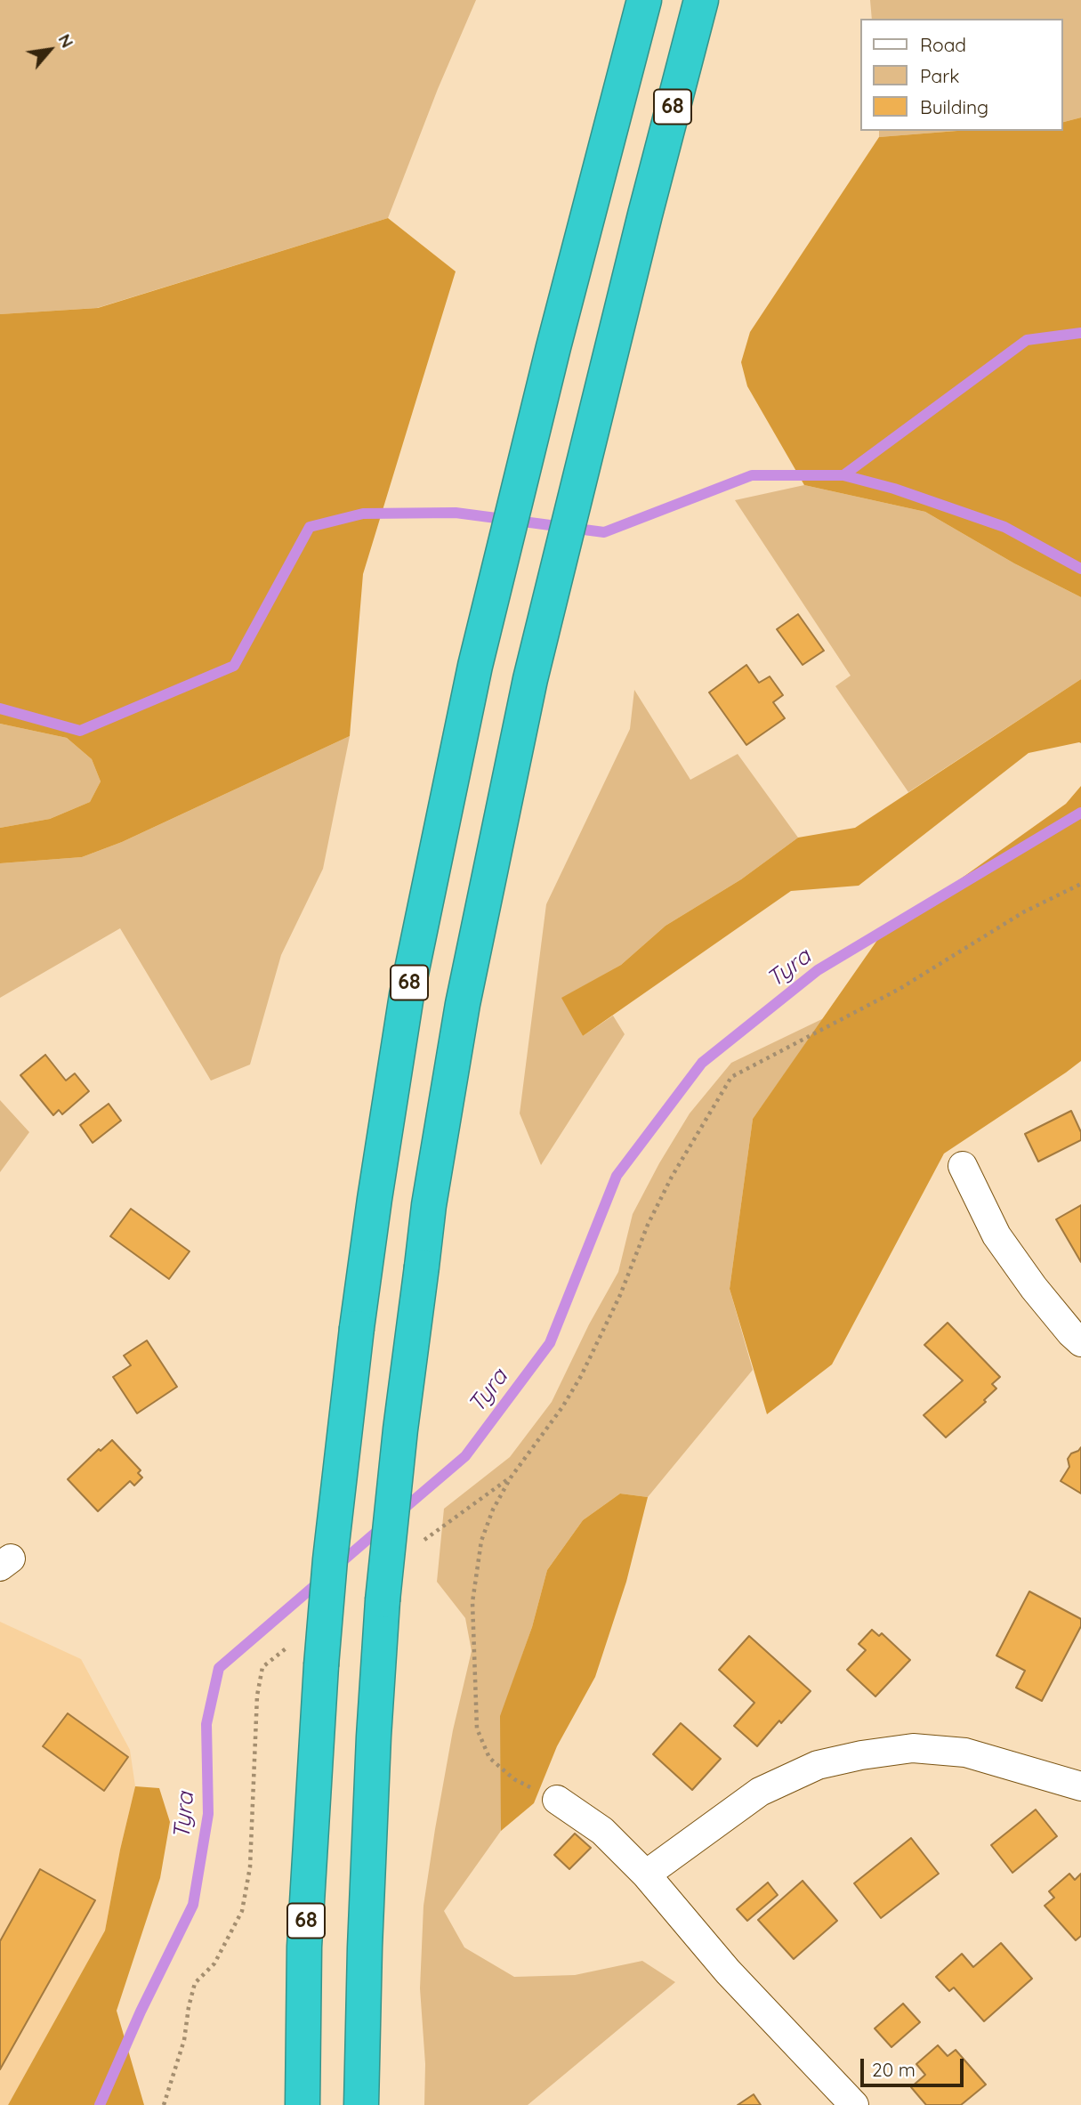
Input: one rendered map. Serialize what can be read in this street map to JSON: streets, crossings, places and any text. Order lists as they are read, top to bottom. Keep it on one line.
{"streets":{"highway":["68"]},"water":["Tyra"],"legend":["Road","Park","Building"],"scale_bar":"20 m","north":"top right"}
